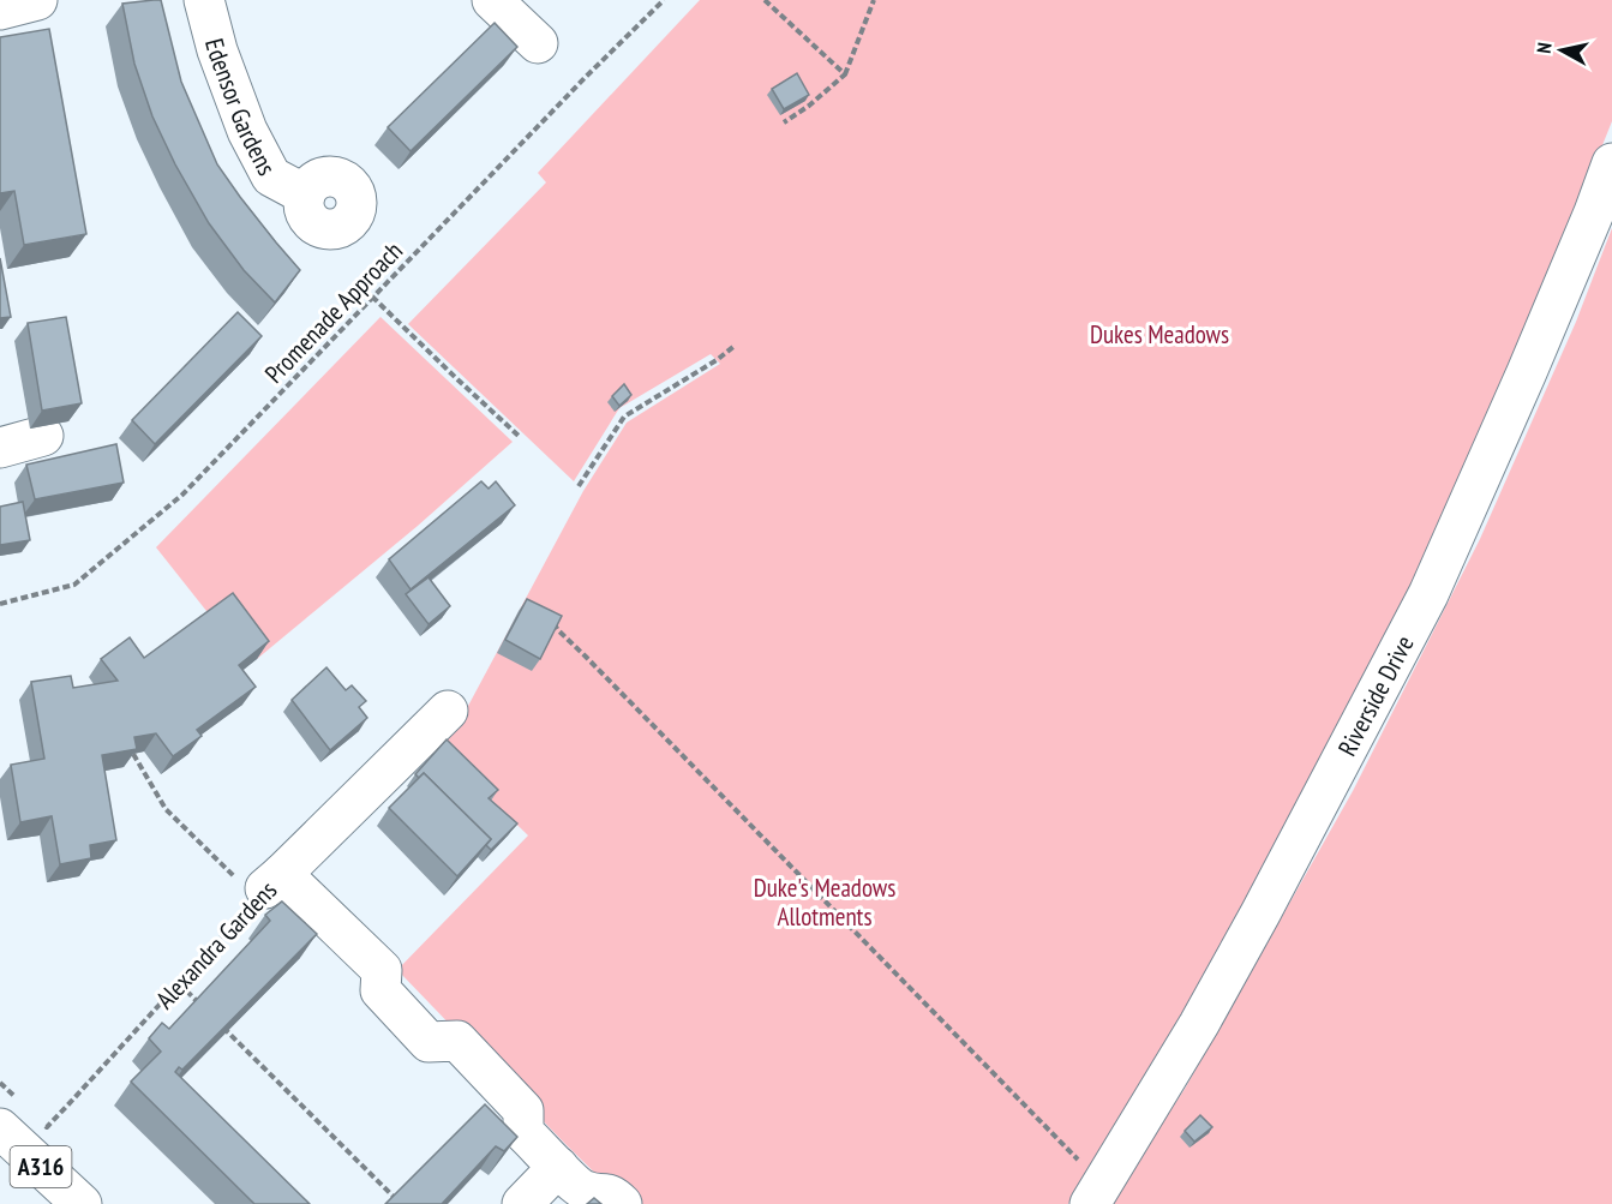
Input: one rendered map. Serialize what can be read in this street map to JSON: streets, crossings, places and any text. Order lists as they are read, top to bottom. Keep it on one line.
{"streets":{"main road":["Edensor Gardens","Riverside Drive","Alexandra Gardens","A316"],"path":["Promenade Approach"]},"parks":["Dukes Meadows","Duke's Meadows Allotments"],"north":"left"}
